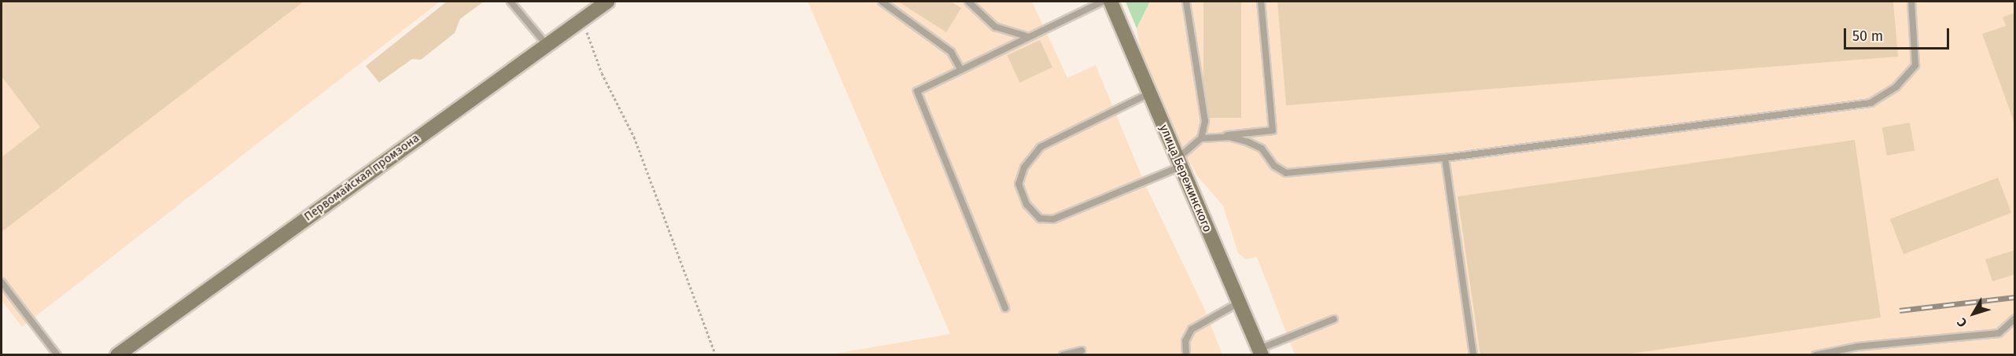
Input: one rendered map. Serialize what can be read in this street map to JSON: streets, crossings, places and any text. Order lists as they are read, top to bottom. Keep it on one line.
{"streets":{"main road":["Первомайская промзона","улица Бережинского"]},"scale_bar":"50 m","north":"bottom left"}
